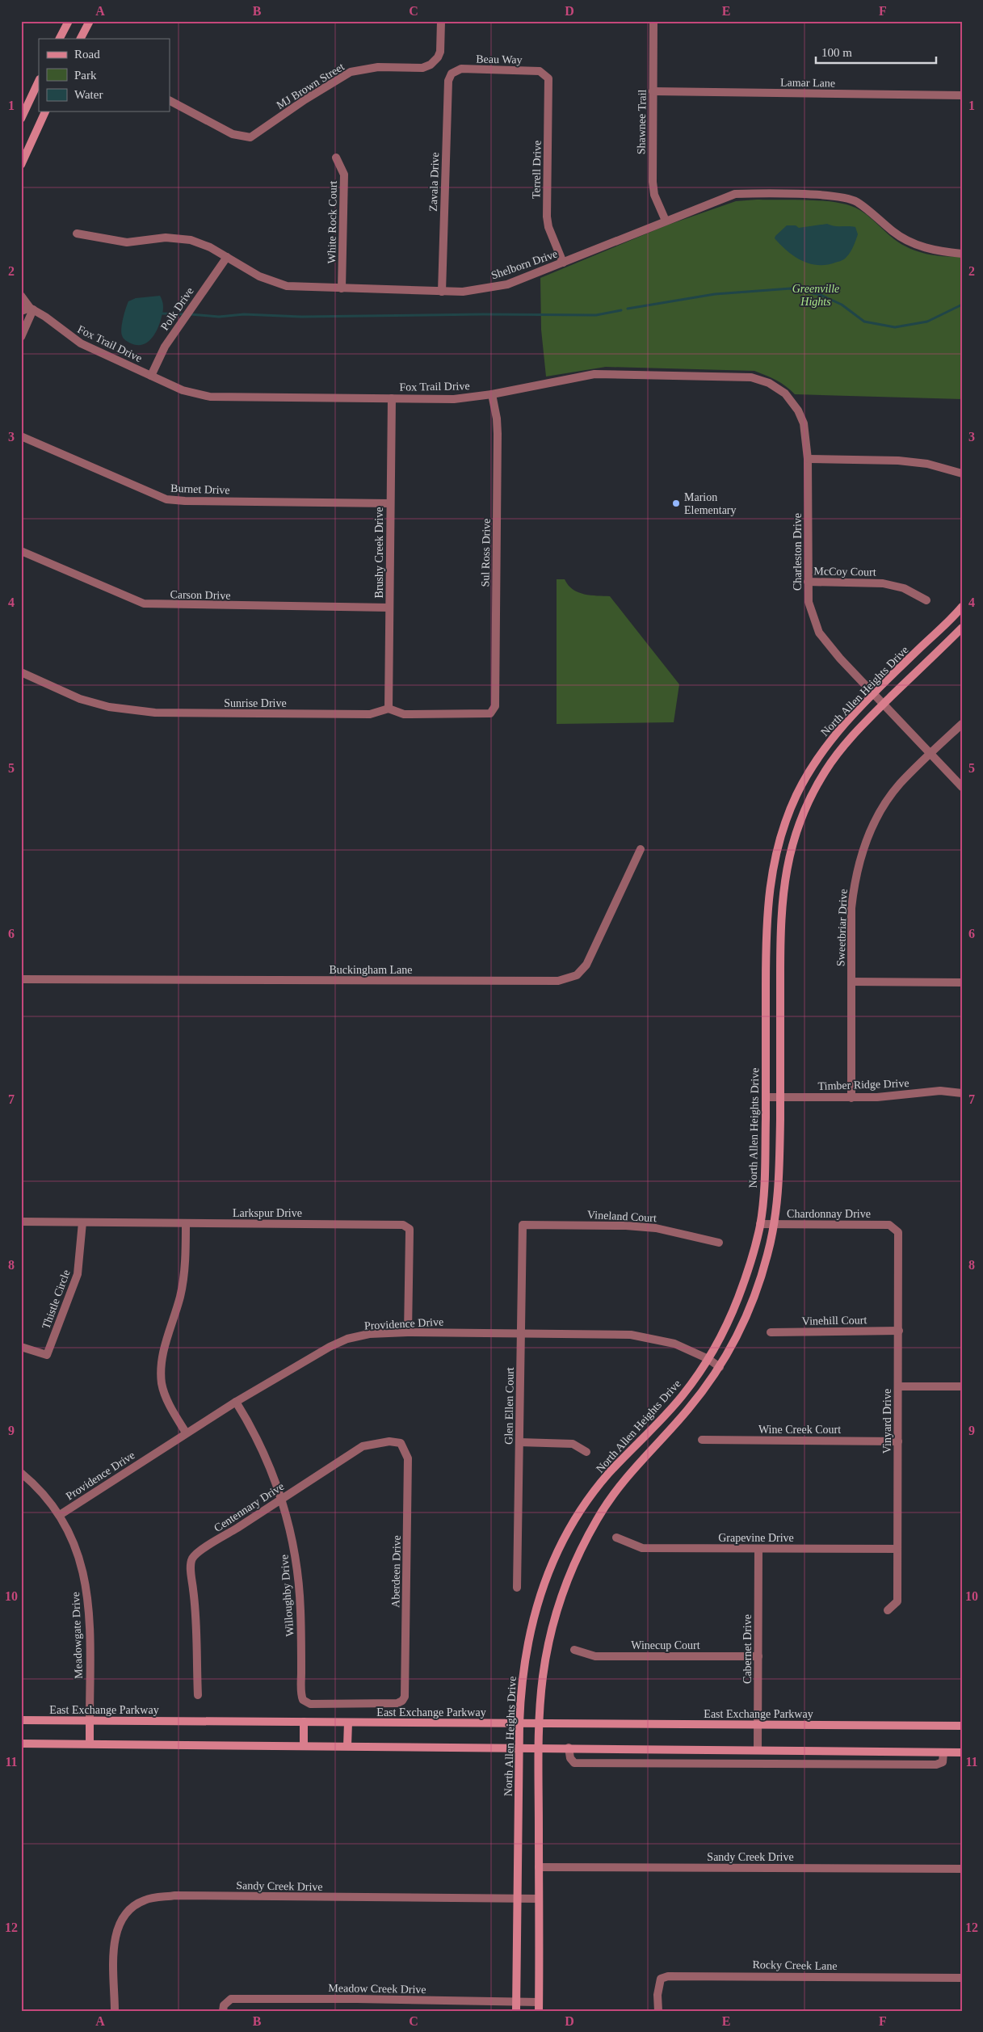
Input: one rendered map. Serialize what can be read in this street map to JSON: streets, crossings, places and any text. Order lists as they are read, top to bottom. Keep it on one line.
{"streets":{"main road":["North Allen Heights Drive","East Exchange Parkway"],"street":["Beau Way","Lamar Lane","MJ Brown Street","Shawnee Trail","Terrell Drive","Zavala Drive","White Rock Court","Shelborn Drive","Polk Drive","Fox Trail Drive","Burnet Drive","Charleston Drive","Brushy Creek Drive","Sul Ross Drive","McCoy Court","Carson Drive","Sunrise Drive","Sweetbriar Drive","Buckingham Lane","Timber Ridge Drive","Larkspur Drive","Chardonnay Drive","Vineland Court","Thistle Circle","Vinehill Court","Providence Drive","Glen Ellen Court","Vinyard Drive","Wine Creek Court","Centennary Drive","Grapevine Drive","Aberdeen Drive","Willoughby Drive","Meadowgate Drive","Winecup Court","Cabernet Drive","Sandy Creek Drive","Rocky Creek Lane","Meadow Creek Drive"]},"crossings":[["Beau Way","Terrell Drive"],["Beau Way","Zavala Drive"],["Lamar Lane","Shawnee Trail"],["Shawnee Trail","Shelborn Drive"],["Terrell Drive","Shelborn Drive"],["Zavala Drive","Shelborn Drive"],["White Rock Court","Shelborn Drive"],["Shelborn Drive","Polk Drive"],["Polk Drive","Fox Trail Drive"],["Fox Trail Drive","Charleston Drive"],["Fox Trail Drive","Brushy Creek Drive"],["Fox Trail Drive","Sul Ross Drive"],["Burnet Drive","Brushy Creek Drive"],["Charleston Drive","McCoy Court"],["Charleston Drive","North Allen Heights Drive"],["Charleston Drive","Sweetbriar Drive"],["Brushy Creek Drive","Sul Ross Drive"],["Brushy Creek Drive","Carson Drive"],["Brushy Creek Drive","Sunrise Drive"],["Sul Ross Drive","Sunrise Drive"],["North Allen Heights Drive","Timber Ridge Drive"],["North Allen Heights Drive","Chardonnay Drive"],["North Allen Heights Drive","Providence Drive"],["North Allen Heights Drive","East Exchange Parkway"],["North Allen Heights Drive","Sandy Creek Drive"],["North Allen Heights Drive","Meadow Creek Drive"],["Sweetbriar Drive","Timber Ridge Drive"],["Larkspur Drive","Thistle Circle"],["Larkspur Drive","Providence Drive"],["Chardonnay Drive","Vinyard Drive"],["Vineland Court","Glen Ellen Court"],["Vinehill Court","Vinyard Drive"],["Providence Drive","Glen Ellen Court"],["Providence Drive","Willoughby Drive"],["Providence Drive","Meadowgate Drive"],["Vinyard Drive","Wine Creek Court"],["Vinyard Drive","Grapevine Drive"],["Centennary Drive","Aberdeen Drive"],["Centennary Drive","Willoughby Drive"],["Grapevine Drive","Cabernet Drive"],["Aberdeen Drive","Willoughby Drive"],["Meadowgate Drive","East Exchange Parkway"],["Winecup Court","Cabernet Drive"],["Cabernet Drive","East Exchange Parkway"]],"parks":["Greenville Hights"],"places":["Marion Elementary"],"legend":["Road","Park","Water"],"scale_bar":"100 m","grid":{"columns":["A","B","C","D","E","F"],"rows":["1","2","3","4","5","6","7","8","9","10","11","12"]}}
